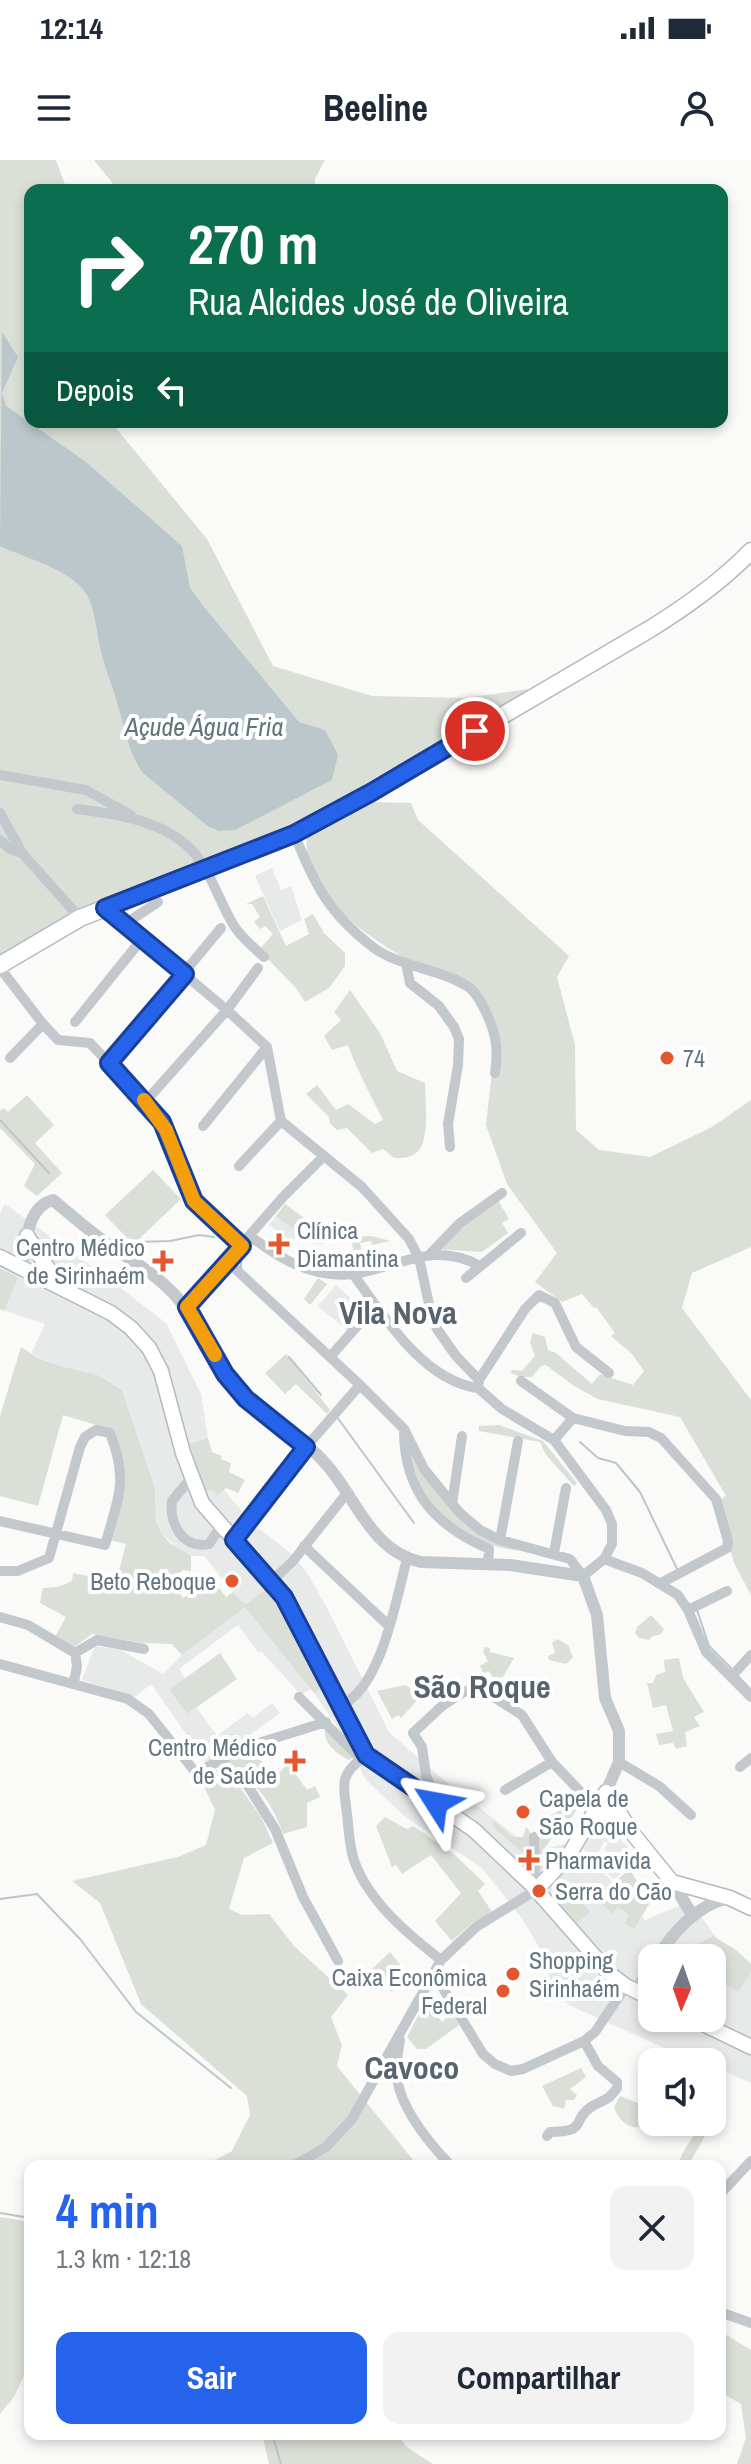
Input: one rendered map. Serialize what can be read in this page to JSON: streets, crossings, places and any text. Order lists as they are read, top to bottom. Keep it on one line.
{"districts":["Vila Nova","São Roque","Cavoco"],"water":["Açude Água Fria"],"places":{"other":["74","Beto Reboque","Capela de São Roque","Serra do Cão","Shopping Sirinhaém","Caixa Econômica Federal"],"health":["Clínica Diamantina","Centro Médico de Sirinhaém","Centro Médico de Saúde","Pharmavida"]},"north":"bottom","page":{"status":"12:14","header":"Beeline","turn":["270 m","Rua Alcides José de Oliveira"],"then":"Depois","heading":["4 min","1.3 km · 12:18"],"buttons":["Sair","Compartilhar"]}}
